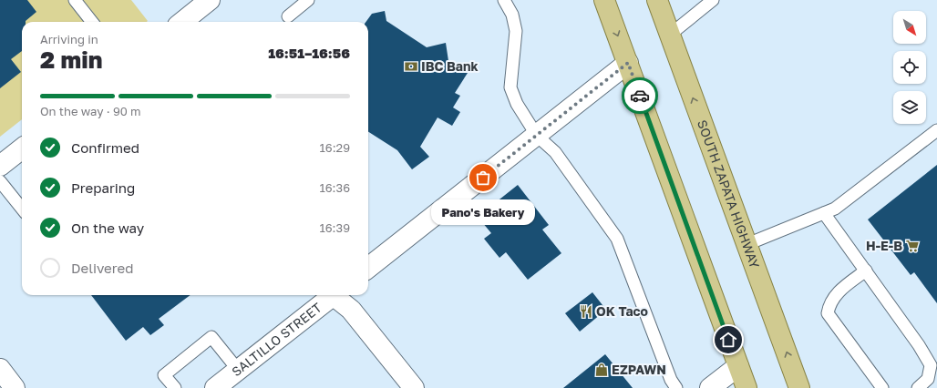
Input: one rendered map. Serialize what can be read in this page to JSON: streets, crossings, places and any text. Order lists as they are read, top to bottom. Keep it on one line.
{"streets":{"main road":["SOUTH ZAPATA HIGHWAY"],"street":["SALTILLO STREET"]},"places":{"bank":["IBC Bank"],"other":["Pano's Bakery"],"supermarket":["H-E-B"],"restaurant":["OK Taco"],"shop":["EZPAWN"]},"north":"bottom right","page":{"heading":["2 min","Arriving in","16:51–16:56"],"bar":"On the way · 90 m","list":[["Confirmed","16:29"],["Preparing","16:36"],["On the way","16:39"],"Delivered"],"bubble":"Pano's Bakery"}}
